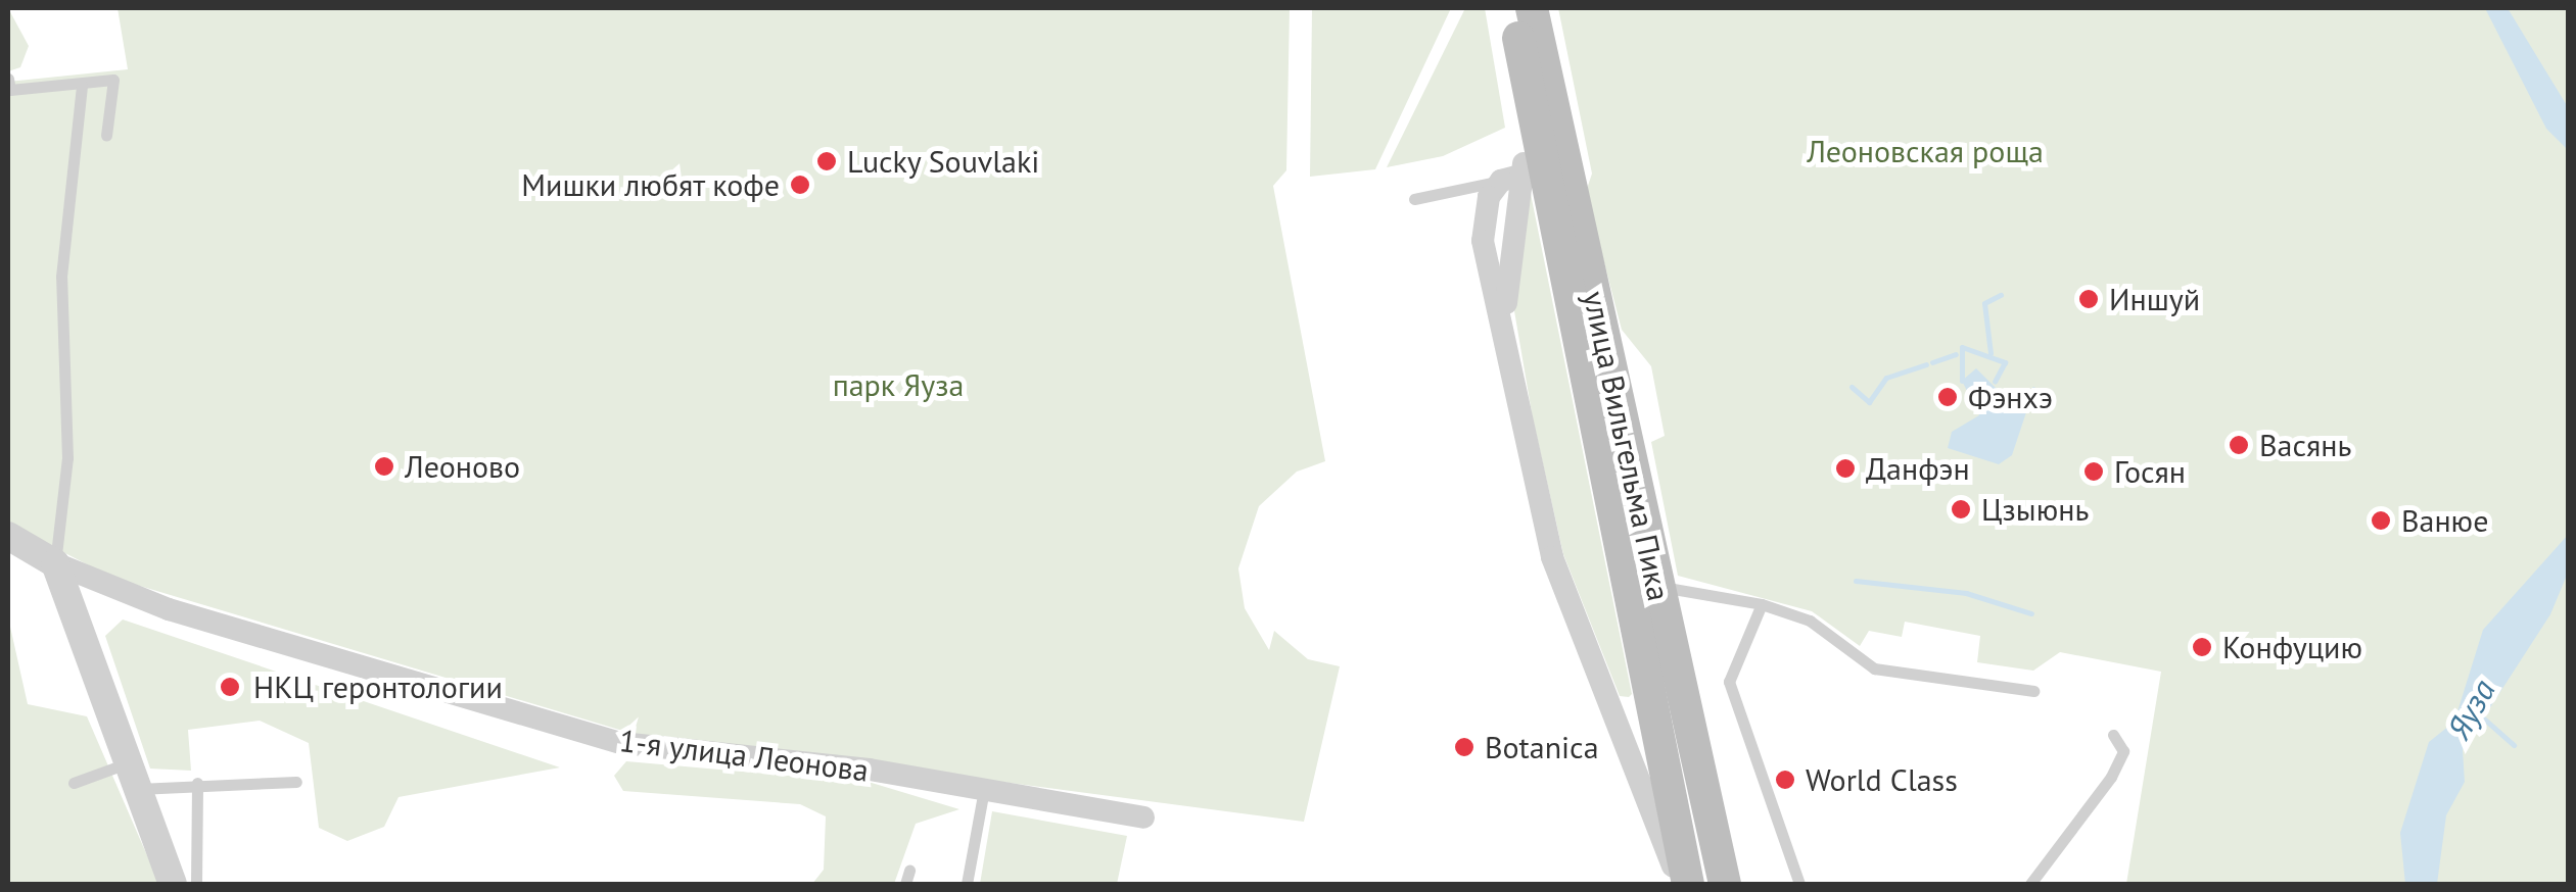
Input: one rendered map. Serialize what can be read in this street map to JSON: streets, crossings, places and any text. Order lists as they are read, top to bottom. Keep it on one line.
{"streets":{"main road":["улица Вильгельма Пика"],"street":["1-я улица Леонова"]},"water":["Яуза"],"parks":["Леоновская роща","парк Яуза"],"places":["Lucky Souvlaki","Мишки любят кофе","Иншуй","Фэнхэ","Васянь","Леоново","Данфэн","Госян","Цзыюнь","Ванюе","Конфуцию","НКЦ геронтологии","Botanica","World Class"]}
